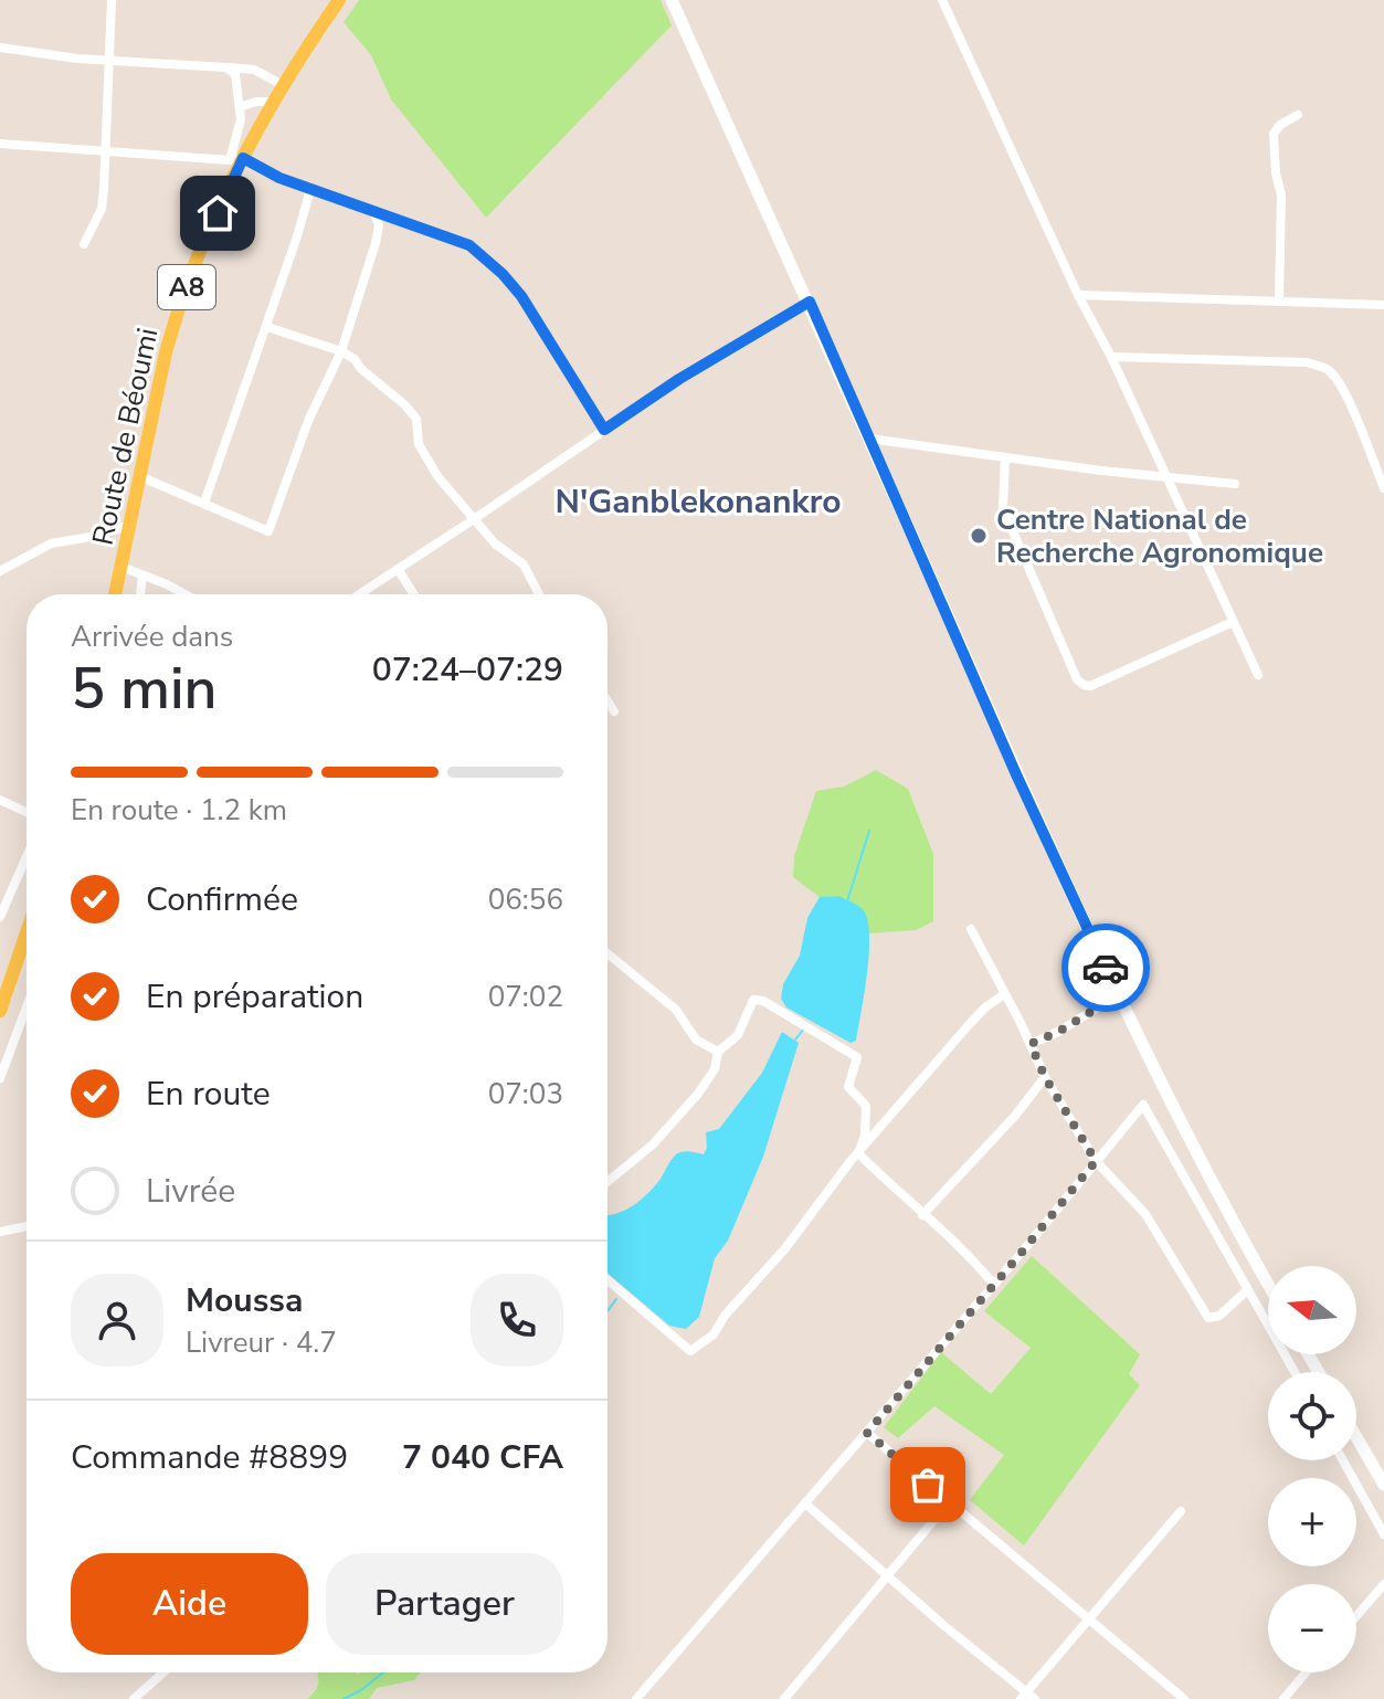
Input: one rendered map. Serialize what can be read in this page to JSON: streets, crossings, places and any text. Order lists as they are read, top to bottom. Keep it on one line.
{"streets":{"main road":["A8","Route de Béoumi"]},"districts":["N'Ganblekonankro"],"places":["Centre National de Recherche Agronomique"],"north":"left","page":{"heading":["5 min","Arrivée dans","07:24–07:29"],"panel":["Moussa","Livreur · 4.7","Commande #8899","7 040 CFA"],"bar":"En route · 1.2 km","list":[["Confirmée","06:56"],["En préparation","07:02"],["En route","07:03"],"Livrée"],"map_buttons":["+","−"],"buttons":["Aide","Partager"]}}
